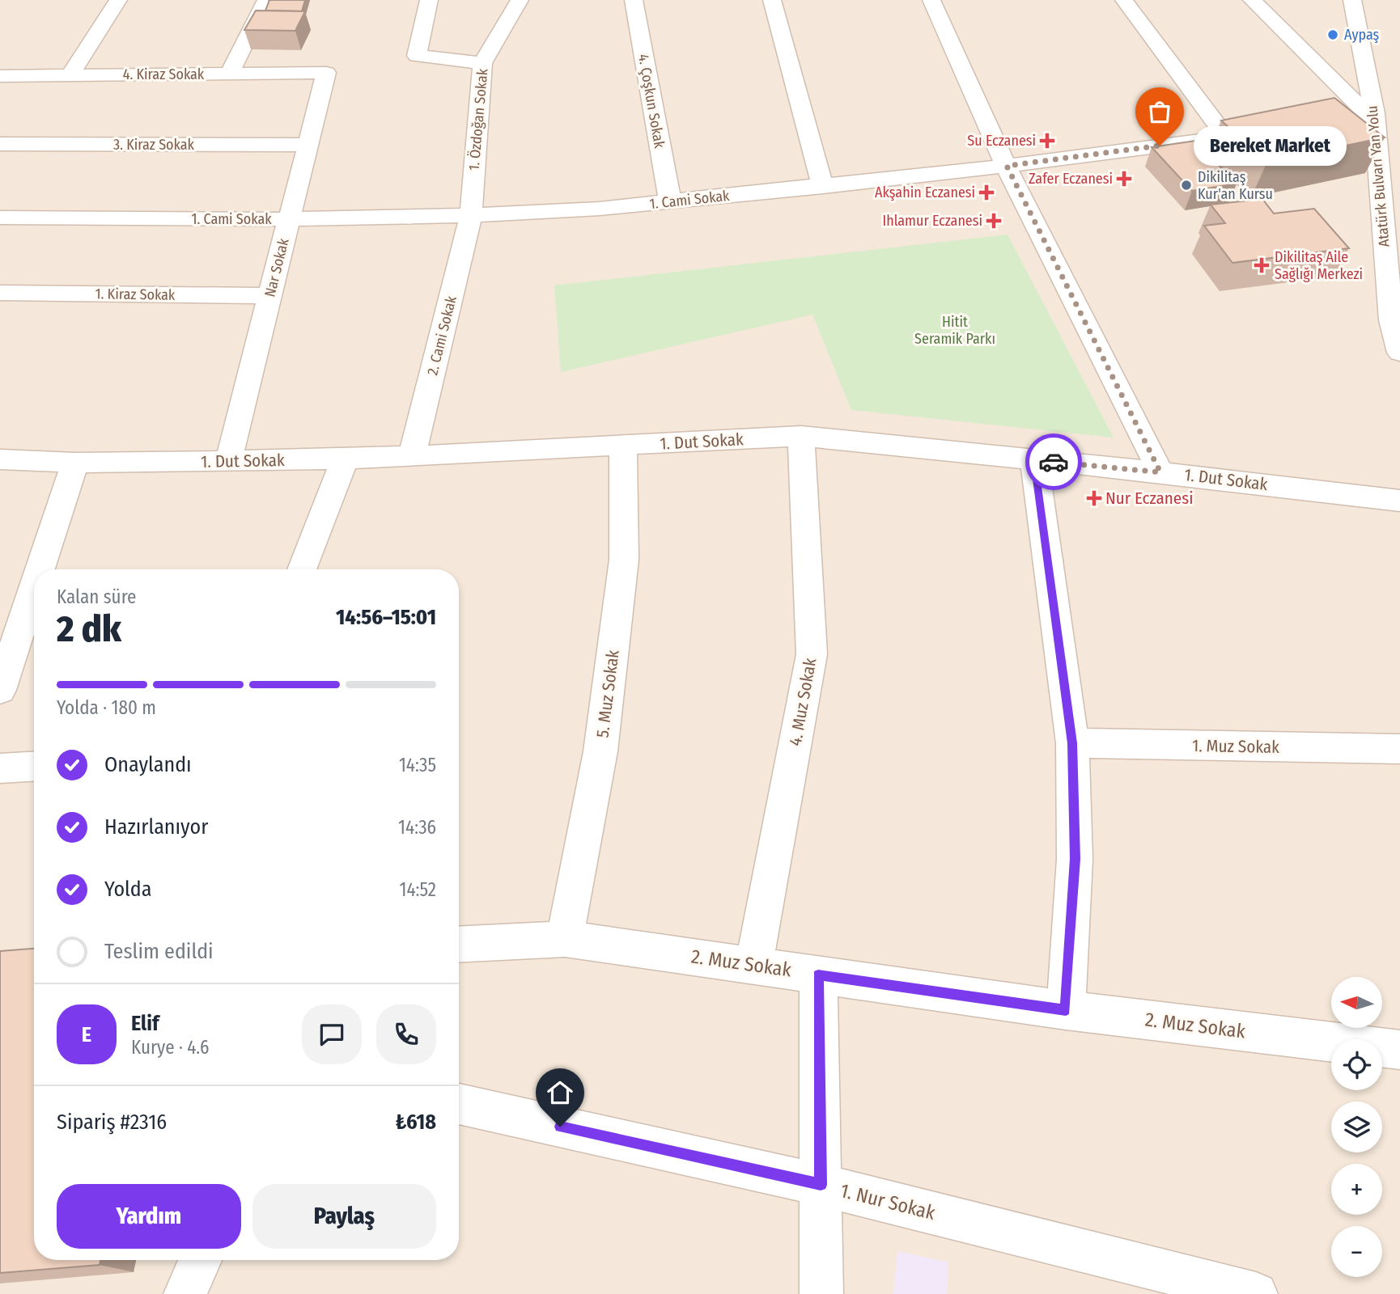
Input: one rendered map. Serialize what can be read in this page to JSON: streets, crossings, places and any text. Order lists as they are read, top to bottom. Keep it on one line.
{"streets":{"street":["4. Kiraz Sokak","4. Çoşkun Sokak","1. Özdoğan Sokak","3. Kiraz Sokak","Atatürk Bulvarı Yan Yolu","1. Cami Sokak","Nar Sokak","1. Kiraz Sokak","2. Cami Sokak","1. Dut Sokak","5. Muz Sokak","4. Muz Sokak","1. Muz Sokak","2. Muz Sokak","1. Nur Sokak"]},"crossings":[["4. Kiraz Sokak","Nar Sokak"],["4. Çoşkun Sokak","1. Cami Sokak"],["1. Özdoğan Sokak","1. Cami Sokak"],["1. Özdoğan Sokak","2. Cami Sokak"],["3. Kiraz Sokak","Nar Sokak"],["Atatürk Bulvarı Yan Yolu","1. Cami Sokak"],["1. Cami Sokak","Nar Sokak"],["1. Cami Sokak","2. Cami Sokak"],["Nar Sokak","1. Kiraz Sokak"],["Nar Sokak","1. Dut Sokak"],["2. Cami Sokak","1. Dut Sokak"],["1. Dut Sokak","5. Muz Sokak"],["1. Dut Sokak","4. Muz Sokak"],["5. Muz Sokak","2. Muz Sokak"],["4. Muz Sokak","2. Muz Sokak"]],"parks":["Hitit Seramik Parkı"],"places":{"other":["Aypaş","Bereket Market","Dikilitaş Kur'an Kursu"],"health":["Su Eczanesi","Zafer Eczanesi","Akşahin Eczanesi","Ihlamur Eczanesi","Dikilitaş Aile Sağlığı Merkezi","Nur Eczanesi"]},"north":"left","page":{"bubble":"Bereket Market","heading":["2 dk","Kalan süre","14:56–15:01"],"panel":["Elif","Kurye · 4.6","Sipariş #2316","₺618"],"bar":"Yolda · 180 m","list":[["Onaylandı","14:35"],["Hazırlanıyor","14:36"],["Yolda","14:52"],"Teslim edildi"],"map_buttons":["+","−"],"round":"E","buttons":["Yardım","Paylaş"]}}
